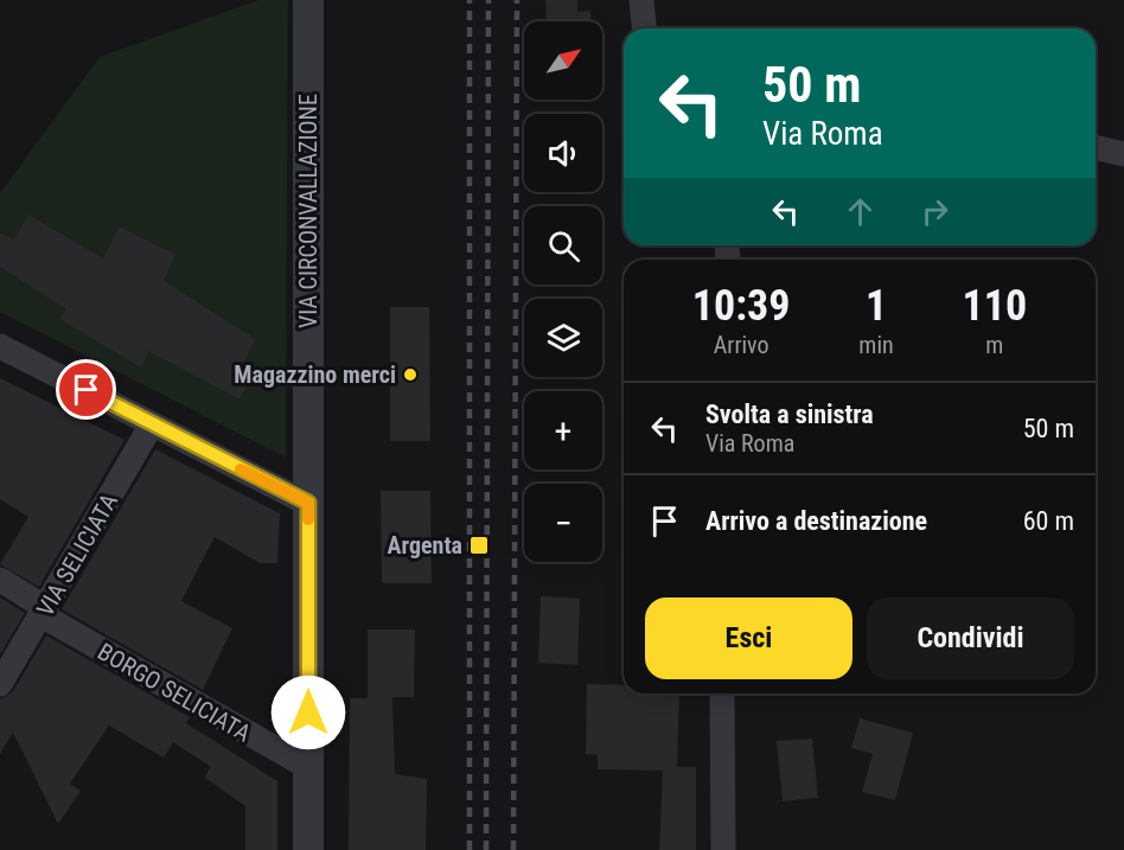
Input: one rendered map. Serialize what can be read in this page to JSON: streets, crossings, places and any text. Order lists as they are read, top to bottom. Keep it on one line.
{"streets":{"street":["VIA CIRCONVALLAZIONE","VIA SELICIATA","BORGO SELICIATA"]},"crossings":[["VIA CIRCONVALLAZIONE","BORGO SELICIATA"],["VIA SELICIATA","BORGO SELICIATA"]],"places":{"other":["Magazzino merci"],"transit":["Argenta"]},"north":"top right","page":{"map_buttons":["+","−"],"turn":["50 m","Via Roma"],"eta":["10:39","Arrivo","1","min","110","m"],"list":[{"name":"Svolta a sinistra","note":"Via Roma","value":"50 m"},{"name":"Arrivo a destinazione","value":"60 m"}],"buttons":["Esci","Condividi"]}}
